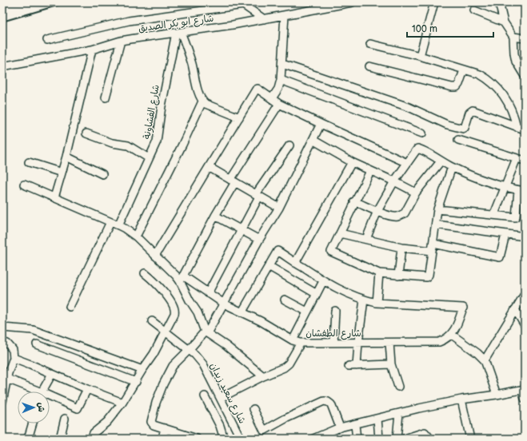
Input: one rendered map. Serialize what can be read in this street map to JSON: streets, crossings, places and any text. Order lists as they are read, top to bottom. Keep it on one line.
{"streets":{"street":["شارع ابو بكر الصديق","شارع الفشاونة","شارع الطفشان","شارع سعيد زيدان"]},"crossings":[["شارع ابو بكر الصديق","شارع الفشاونة"]],"scale_bar":"100 m","north":"right"}
